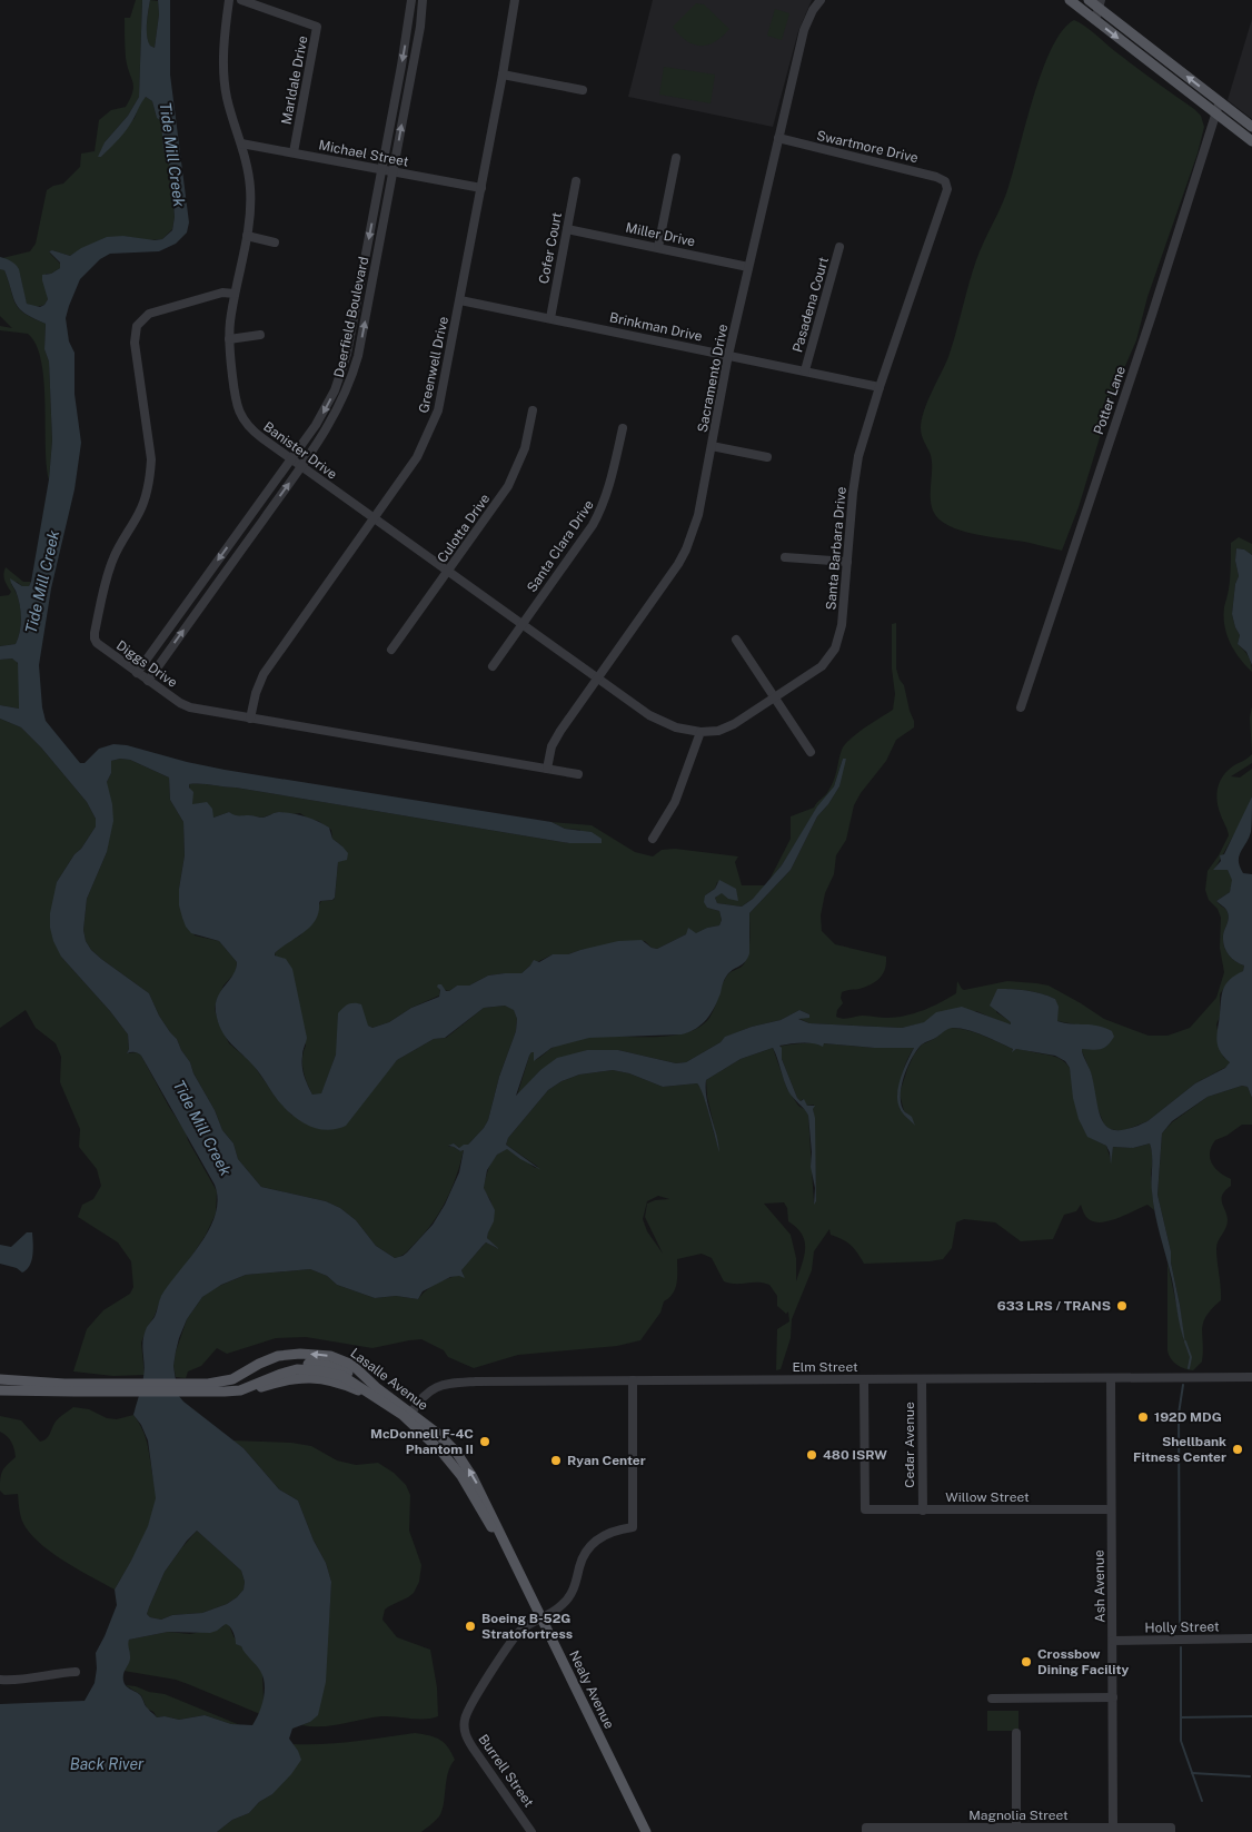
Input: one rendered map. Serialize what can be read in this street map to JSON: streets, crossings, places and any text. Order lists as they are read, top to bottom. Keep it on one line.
{"streets":{"main road":["Lasalle Avenue","Nealy Avenue"],"street":["Marldale Drive","Swartmore Drive","Michael Street","Miller Drive","Cofer Court","Pasadena Court","Deerfield Boulevard","Brinkman Drive","Greenwell Drive","Sacramento Drive","Potter Lane","Banister Drive","Culotta Drive","Santa Clara Drive","Santa Barbara Drive","Diggs Drive","Elm Street","Cedar Avenue","Willow Street","Ash Avenue","Holly Street","Burrell Street","Magnolia Street"]},"crossings":[["Marldale Drive","Michael Street"],["Swartmore Drive","Sacramento Drive"],["Swartmore Drive","Santa Barbara Drive"],["Michael Street","Deerfield Boulevard"],["Michael Street","Greenwell Drive"],["Michael Street","Banister Drive"],["Miller Drive","Cofer Court"],["Miller Drive","Sacramento Drive"],["Cofer Court","Brinkman Drive"],["Pasadena Court","Brinkman Drive"],["Deerfield Boulevard","Banister Drive"],["Deerfield Boulevard","Diggs Drive"],["Brinkman Drive","Greenwell Drive"],["Brinkman Drive","Sacramento Drive"],["Brinkman Drive","Santa Barbara Drive"],["Greenwell Drive","Banister Drive"],["Greenwell Drive","Diggs Drive"],["Sacramento Drive","Banister Drive"],["Sacramento Drive","Diggs Drive"],["Banister Drive","Culotta Drive"],["Banister Drive","Santa Clara Drive"],["Banister Drive","Santa Barbara Drive"],["Banister Drive","Diggs Drive"],["Elm Street","Lasalle Avenue"],["Elm Street","Cedar Avenue"],["Elm Street","Willow Street"],["Elm Street","Ash Avenue"],["Elm Street","Burrell Street"],["Lasalle Avenue","Nealy Avenue"],["Cedar Avenue","Willow Street"],["Willow Street","Ash Avenue"],["Ash Avenue","Holly Street"],["Ash Avenue","Magnolia Street"],["Nealy Avenue","Burrell Street"]],"water":["Tide Mill Creek","Back River"],"places":["633 LRS / TRANS","192D MDG","McDonnell F-4C Phantom II","Shellbank Fitness Center","480 ISRW","Ryan Center","Boeing B-52G Stratofortress","Crossbow Dining Facility"]}
